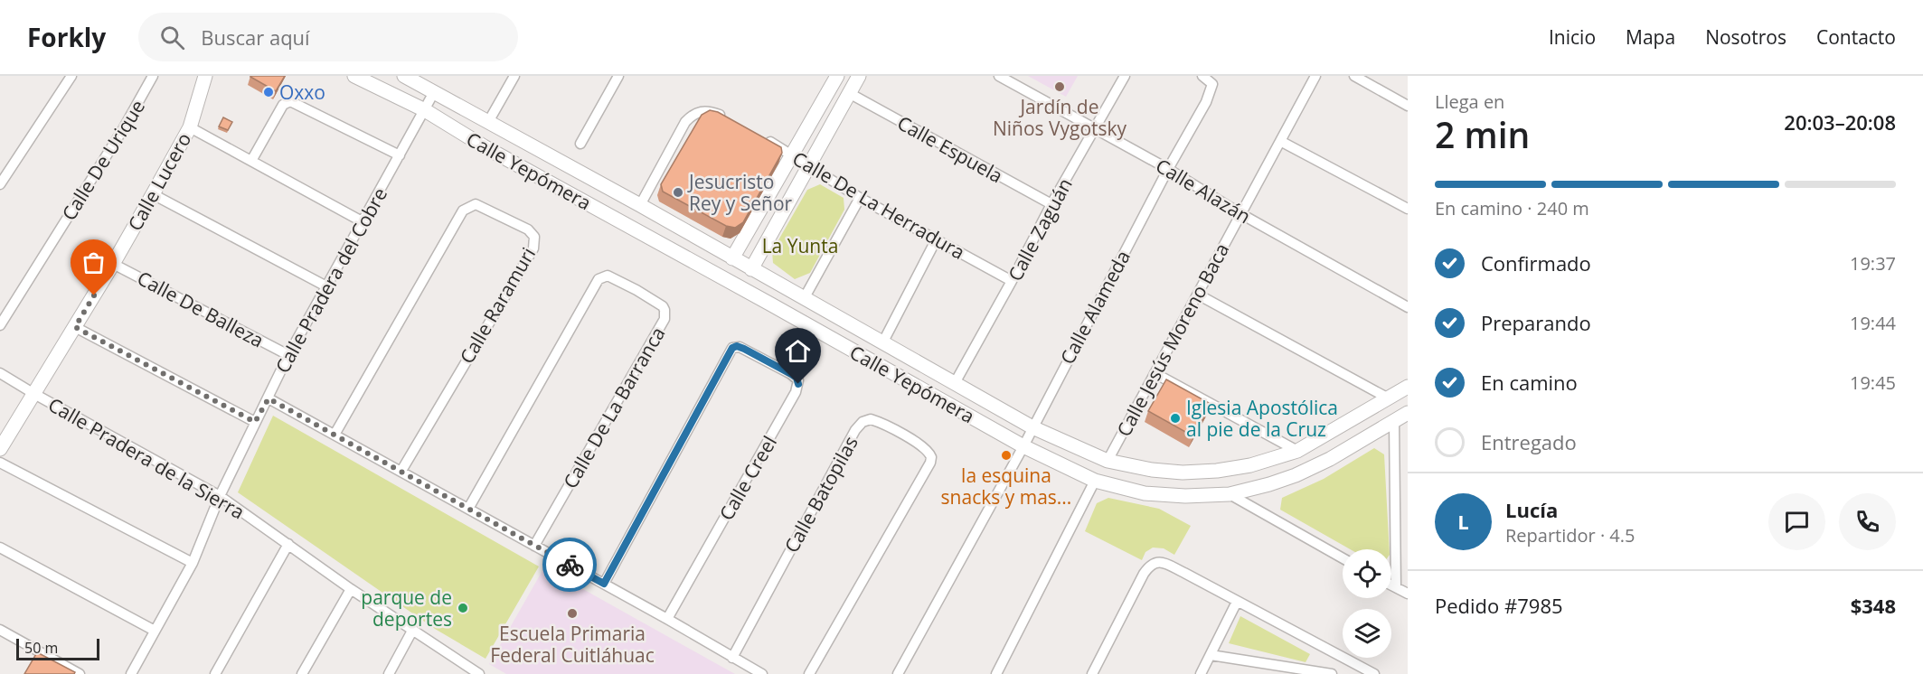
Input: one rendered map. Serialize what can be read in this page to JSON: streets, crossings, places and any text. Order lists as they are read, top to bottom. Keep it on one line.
{"streets":{"main road":["Calle Yepómera","Calle Lucero"],"street":["Calle Espuela","Calle De Urique","Calle Alazán","Calle De La Herradura","Calle Zaguán","Calle Pradera del Cobre","Calle Raramuri","Calle Alameda","Calle De Balleza","Calle Jesús Moreno Baca","Calle De La Barranca","Calle Pradera de la Sierra","Calle Creel","Calle Batopilas"]},"crossings":[["Calle Espuela","Calle Zaguán"],["Calle Yepómera","Calle Zaguán"],["Calle Yepómera","Calle Pradera del Cobre"],["Calle Yepómera","Calle Alameda"],["Calle Yepómera","Calle Jesús Moreno Baca"],["Calle Lucero","Calle De Balleza"],["Calle Lucero","Calle Pradera de la Sierra"],["Calle Alazán","Calle Zaguán"],["Calle Alazán","Calle Alameda"],["Calle Alazán","Calle Jesús Moreno Baca"],["Calle De La Herradura","Calle Zaguán"],["Calle Pradera del Cobre","Calle De Balleza"],["Calle Pradera del Cobre","Calle Pradera de la Sierra"]],"parks":["La Yunta"],"places":["Jardín de Niños Vygotsky","Oxxo","Jesucristo Rey y Señor","Iglesia Apostólica al pie de la Cruz","la esquina snacks y mas...","parque de deportes","Escuela Primaria Federal Cuitláhuac"],"scale_bar":"50 m","page":{"header":"Forkly","search":"Buscar aquí","nav":["Inicio","Mapa","Nosotros","Contacto"],"heading":["2 min","Llega en","20:03–20:08"],"panel":["Lucía","Repartidor · 4.5","Pedido #7985","$348"],"bar":"En camino · 240 m","list":[["Confirmado","19:37"],["Preparando","19:44"],["En camino","19:45"],"Entregado"],"round":"L","scale":"50 m"}}
